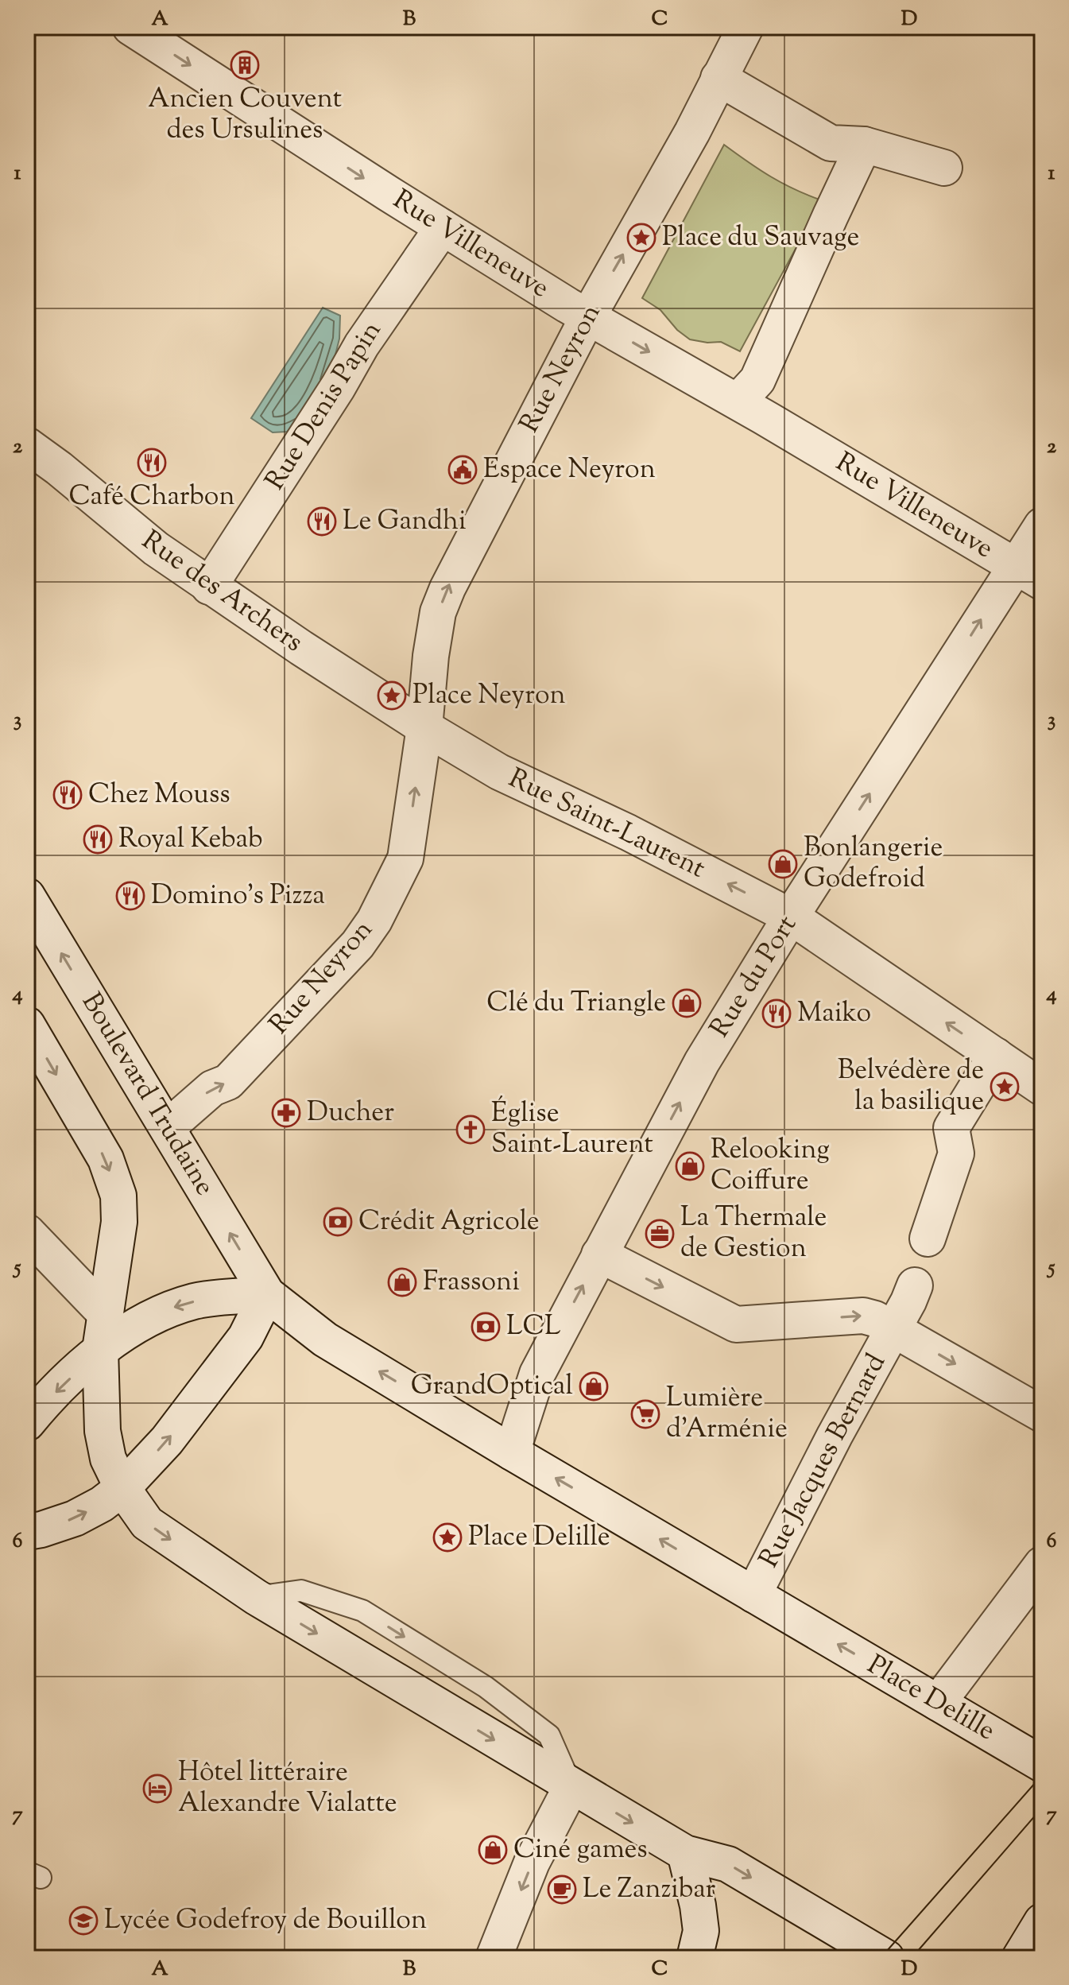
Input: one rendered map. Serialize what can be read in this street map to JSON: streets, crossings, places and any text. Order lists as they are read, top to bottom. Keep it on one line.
{"streets":{"street":["Rue Villeneuve","Rue Neyron","Rue Denis Papin","Rue des Archers","Rue Saint-Laurent","Rue du Port","Boulevard Trudaine","Rue Jacques Bernard","Place Delille"]},"crossings":[["Rue Villeneuve","Rue Neyron"],["Rue Villeneuve","Rue Denis Papin"],["Rue Villeneuve","Rue du Port"],["Rue Neyron","Rue des Archers"],["Rue Neyron","Rue Saint-Laurent"],["Rue Neyron","Boulevard Trudaine"],["Rue Denis Papin","Rue des Archers"],["Rue des Archers","Rue Saint-Laurent"],["Rue Saint-Laurent","Rue du Port"],["Rue du Port","Place Delille"],["Boulevard Trudaine","Place Delille"],["Rue Jacques Bernard","Place Delille"]],"one_way":["Rue Neyron","Rue Saint-Laurent","Rue du Port"],"places":{"building":["Ancien Couvent des Ursulines"],"place":["Place du Sauvage","Place Neyron","Belvédère de la basilique","Place Delille"],"restaurant":["Café Charbon","Le Gandhi","Chez Mouss","Royal Kebab","Domino's Pizza","Maiko"],"public building":["Espace Neyron"],"shop":["Bonlangerie Godefroid","Clé du Triangle","Relooking Coiffure","Frassoni","GrandOptical","Ciné games"],"pharmacy":["Ducher"],"church":["Église Saint-Laurent"],"bank":["Crédit Agricole","LCL"],"office":["La Thermale de Gestion"],"supermarket":["Lumière d'Arménie"],"hotel":["Hôtel littéraire Alexandre Vialatte"],"cafe":["Le Zanzibar"],"school or university":["Lycée Godefroy de Bouillon"]},"grid":{"columns":["A","B","C","D"],"rows":["1","2","3","4","5","6","7"]}}
